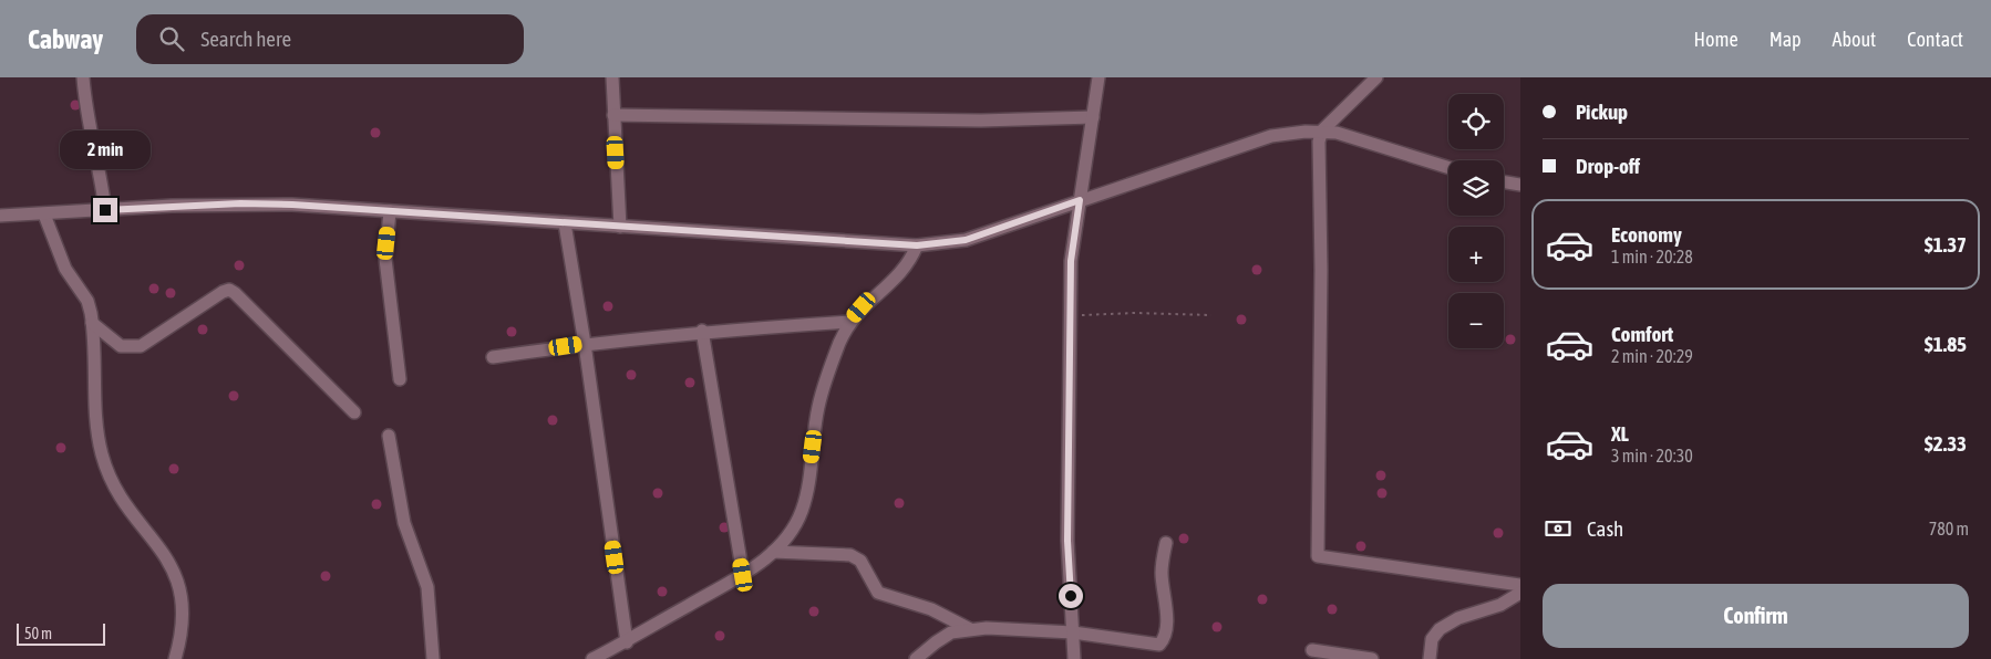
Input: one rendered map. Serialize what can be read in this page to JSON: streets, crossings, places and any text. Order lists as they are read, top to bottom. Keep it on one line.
{"scale_bar":"50 m","page":{"header":"Cabway","search":"Search here","nav":["Home","Map","About","Contact"],"banner":["Pickup","Drop-off"],"map_buttons":["+","−"],"bubble":"2 min","list":[{"name":"Economy","note":"1 min · 20:28","value":"$1.37"},{"name":"Comfort","note":"2 min · 20:29","value":"$1.85"},{"name":"XL","note":"3 min · 20:30","value":"$2.33"}],"pay":["Cash","780 m"],"buttons":"Confirm","scale":"50 m"}}
